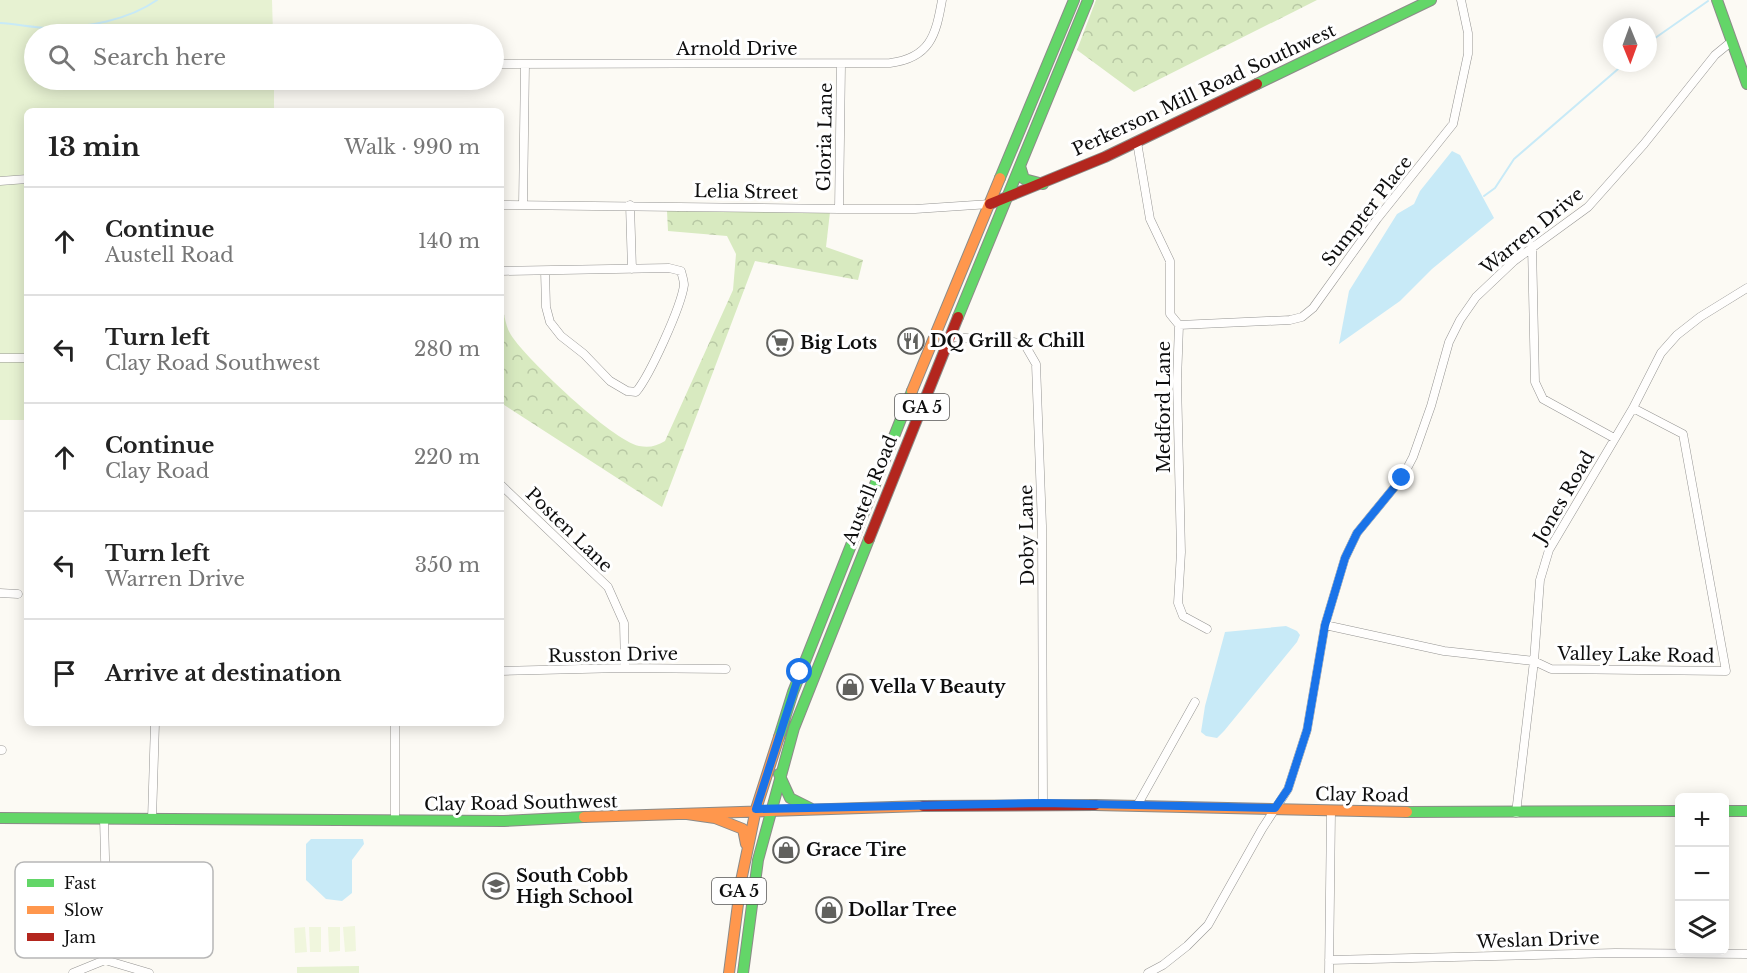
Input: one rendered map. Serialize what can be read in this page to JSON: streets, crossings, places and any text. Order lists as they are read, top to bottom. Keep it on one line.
{"streets":{"street":["Arnold Drive","Perkerson Mill Road Southwest","Gloria Lane","Lelia Street","Sumpter Place","Warren Drive","GA 5","Medford Lane","Austell Road","Jones Road","Posten Lane","Doby Lane","Russton Drive","Valley Lake Road","Clay Road","Clay Road Southwest","Weslan Drive"]},"crossings":[["Arnold Drive","Gloria Lane"],["Perkerson Mill Road Southwest","Lelia Street"],["Perkerson Mill Road Southwest","Medford Lane"],["Perkerson Mill Road Southwest","Austell Road"],["Gloria Lane","Lelia Street"],["Lelia Street","Austell Road"],["Sumpter Place","Medford Lane"],["Warren Drive","Valley Lake Road"],["Warren Drive","Clay Road"],["Austell Road","Doby Lane"],["Austell Road","Clay Road Southwest"],["Jones Road","Valley Lake Road"],["Jones Road","Clay Road"],["Posten Lane","Russton Drive"],["Doby Lane","Clay Road"],["Doby Lane","Clay Road Southwest"],["Clay Road","Clay Road Southwest"]],"places":{"restaurant":["DQ Grill & Chill"],"supermarket":["Big Lots"],"shop":["Vella V Beauty","Grace Tire","Dollar Tree"],"school or university":["South Cobb High School"]},"legend":["Fast","Slow","Jam"],"north":"bottom","page":{"search":"Search here","heading":["13 min","Walk · 990 m"],"list":[["Continue","Austell Road","140 m"],["Turn left","Clay Road Southwest","280 m"],["Continue","Clay Road","220 m"],["Turn left","Warren Drive","350 m"],"Arrive at destination"],"map_buttons":["+","−"]}}
